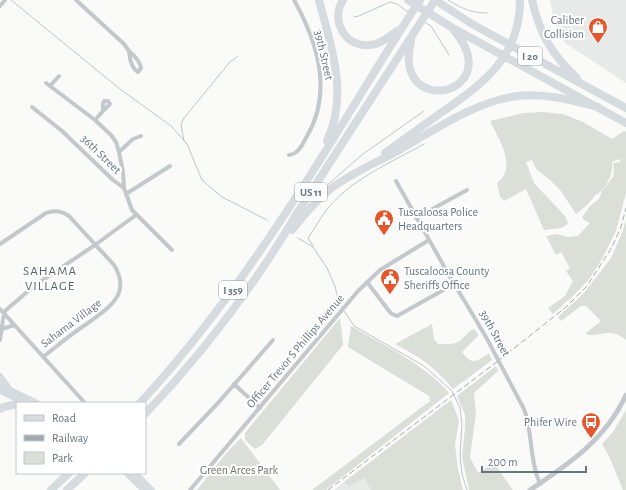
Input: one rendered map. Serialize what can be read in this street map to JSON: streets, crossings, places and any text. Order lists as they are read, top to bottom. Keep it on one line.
{"streets":{"highway":["I 20","US 11","I 359"],"street":["39th Street","36th Street","Sahama Village","Officer Trevor S Phillips Avenue"]},"crossings":[["39th Street","Officer Trevor S Phillips Avenue"],["I 20","US 11"],["US 11","I 359"]],"districts":["SAHAMA VILLAGE"],"parks":["Green Arces Park"],"places":{"shop":["Caliber Collision"],"public building":["Tuscaloosa Police Headquarters","Tuscaloosa County Sheriffs Office"],"bus stop":["Phifer Wire"]},"legend":["Road","Railway","Park"],"scale_bar":"200 m"}
